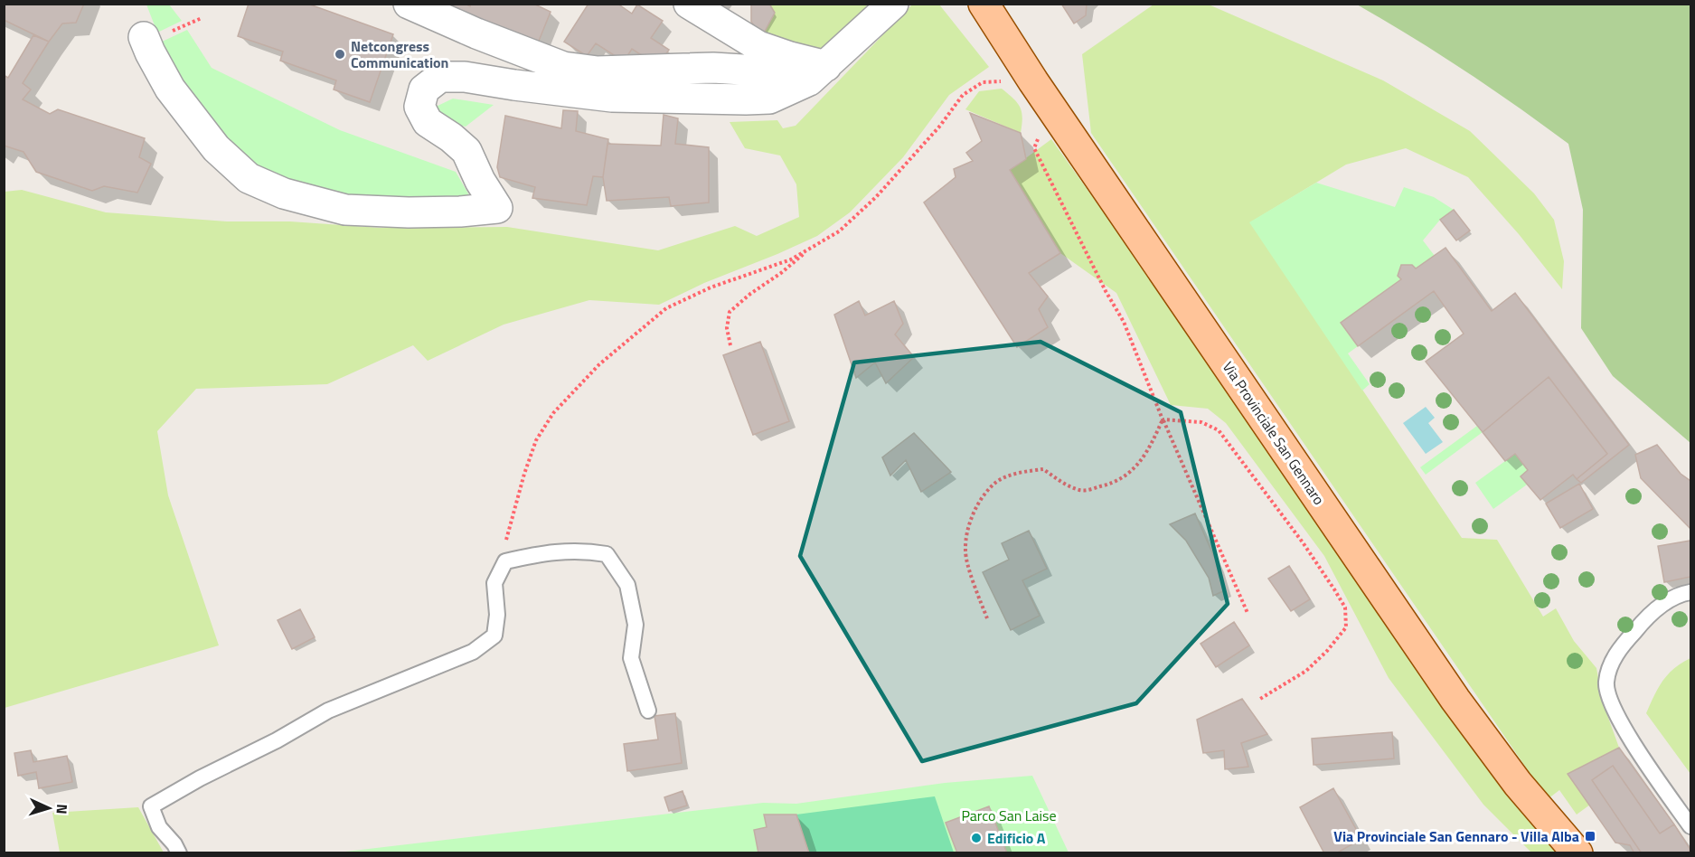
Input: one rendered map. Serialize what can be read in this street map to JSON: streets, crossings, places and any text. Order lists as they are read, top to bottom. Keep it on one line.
{"streets":{"main road":["Via Provinciale San Gennaro"]},"parks":["Parco San Laise"],"places":{"other":["Netcongress Communication","Edificio A"],"transit":["Via Provinciale San Gennaro - Villa Alba"]},"north":"right"}
